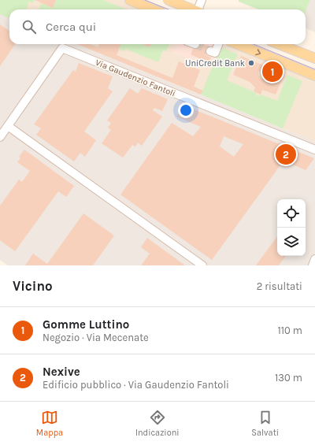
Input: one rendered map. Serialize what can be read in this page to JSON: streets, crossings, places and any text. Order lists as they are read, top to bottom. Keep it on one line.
{"streets":{"street":["Via Gaudenzio Fantoli"]},"places":["UniCredit Bank"],"page":{"search":"Cerca qui","pins":["1","2"],"heading":["Vicino","2 risultati"],"list":[{"mark":"1","name":"Gomme Luttino","note":"Negozio · Via Mecenate","value":"110 m"},{"mark":"2","name":"Nexive","note":"Edificio pubblico · Via Gaudenzio Fantoli","value":"130 m"}],"nav":["Mappa","Indicazioni","Salvati"]}}
